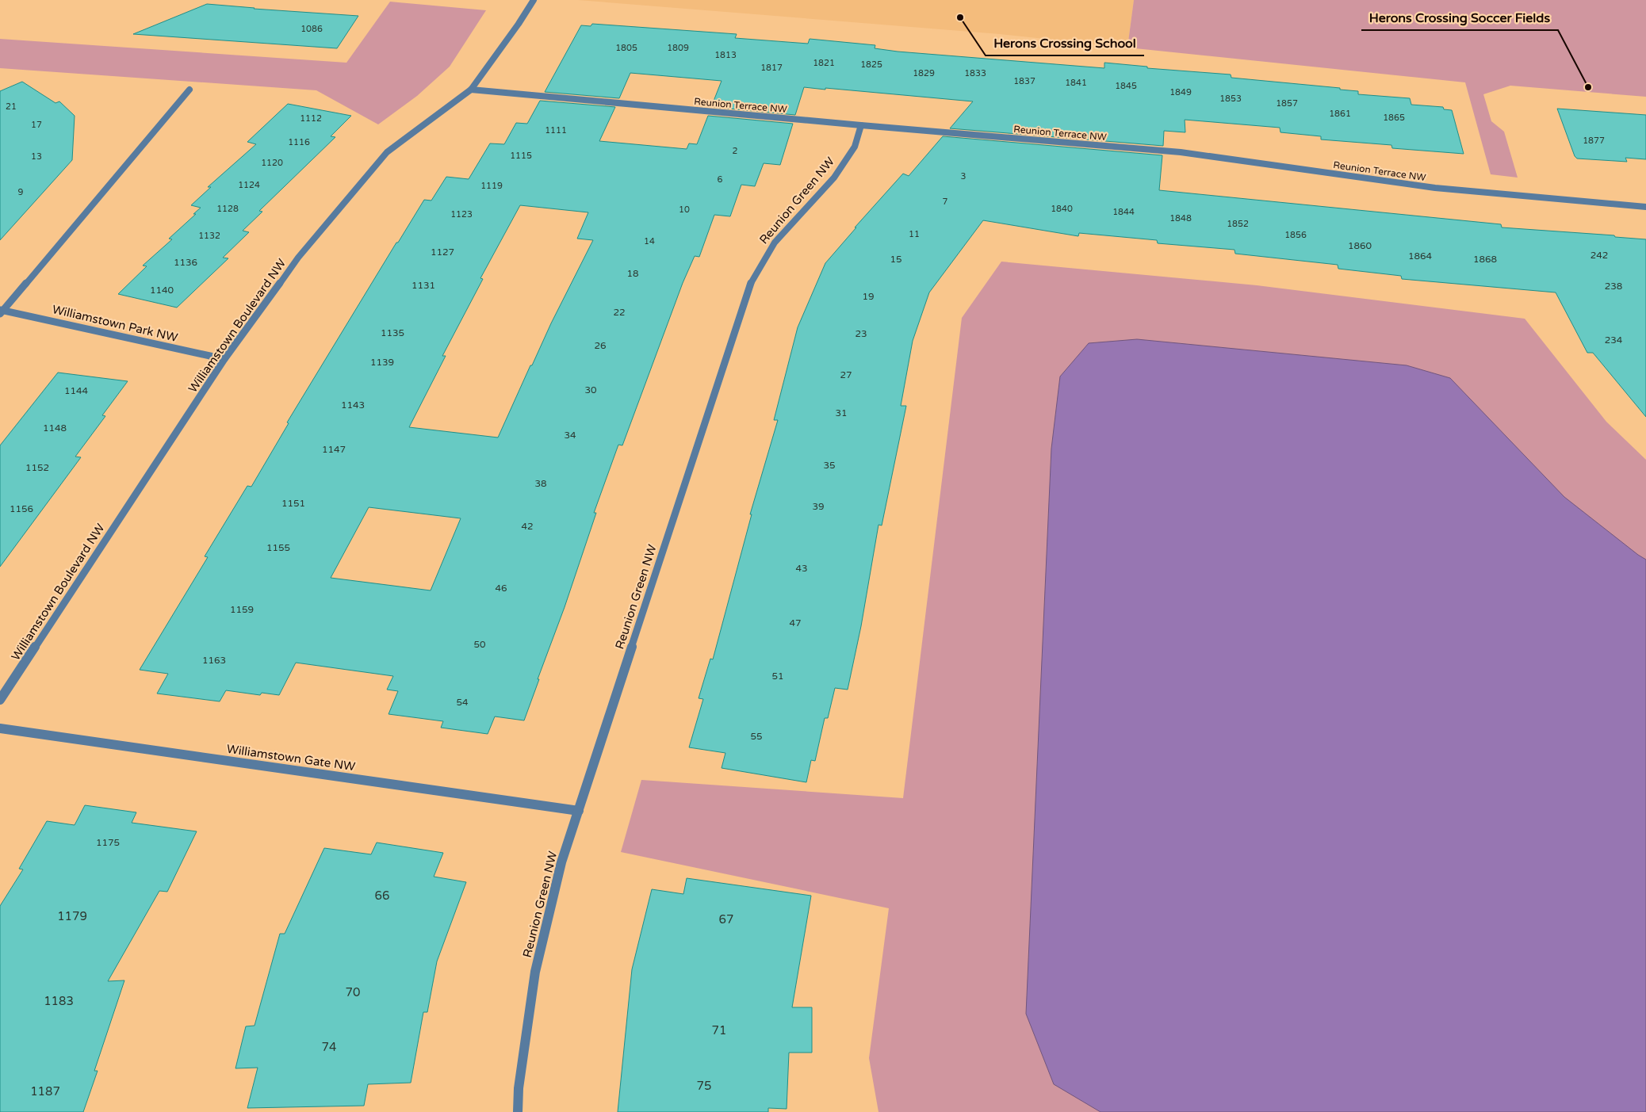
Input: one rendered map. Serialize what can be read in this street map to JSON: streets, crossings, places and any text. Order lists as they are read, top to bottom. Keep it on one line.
{"streets":{"street":["Reunion Terrace NW","Reunion Green NW","Williamstown Park NW","Williamstown Boulevard NW","Williamstown Gate NW"]},"crossings":[["Reunion Terrace NW","Reunion Green NW"],["Reunion Terrace NW","Williamstown Boulevard NW"],["Reunion Green NW","Williamstown Gate NW"],["Williamstown Park NW","Williamstown Boulevard NW"]],"places":["Herons Crossing School","Herons Crossing Soccer Fields"],"house_numbers":["1086","1805","1809","1813","1821","1825","1817","1829","1833","1837","1841","1845","1849","1853","1857","21","1861","1865","1112","17","1111","1877","1116","2","1115","13","1120","3","6","1124","1119","9","7","1128","1840","10","1844","1123","1848","1852","11","1856","1132","14","1860","1127","242","1864","15","1868","1136","18","1131","238","1140","19","22","1135","23","234","26","1139","27","30","1144","1143","31","1148","34","1147","35","1152","38","1151","39","1156","42","1155","43","46","1159","47","50","1163","51","54","55","1175","66","1179","67","70","1183","71","74","75","1187"]}
